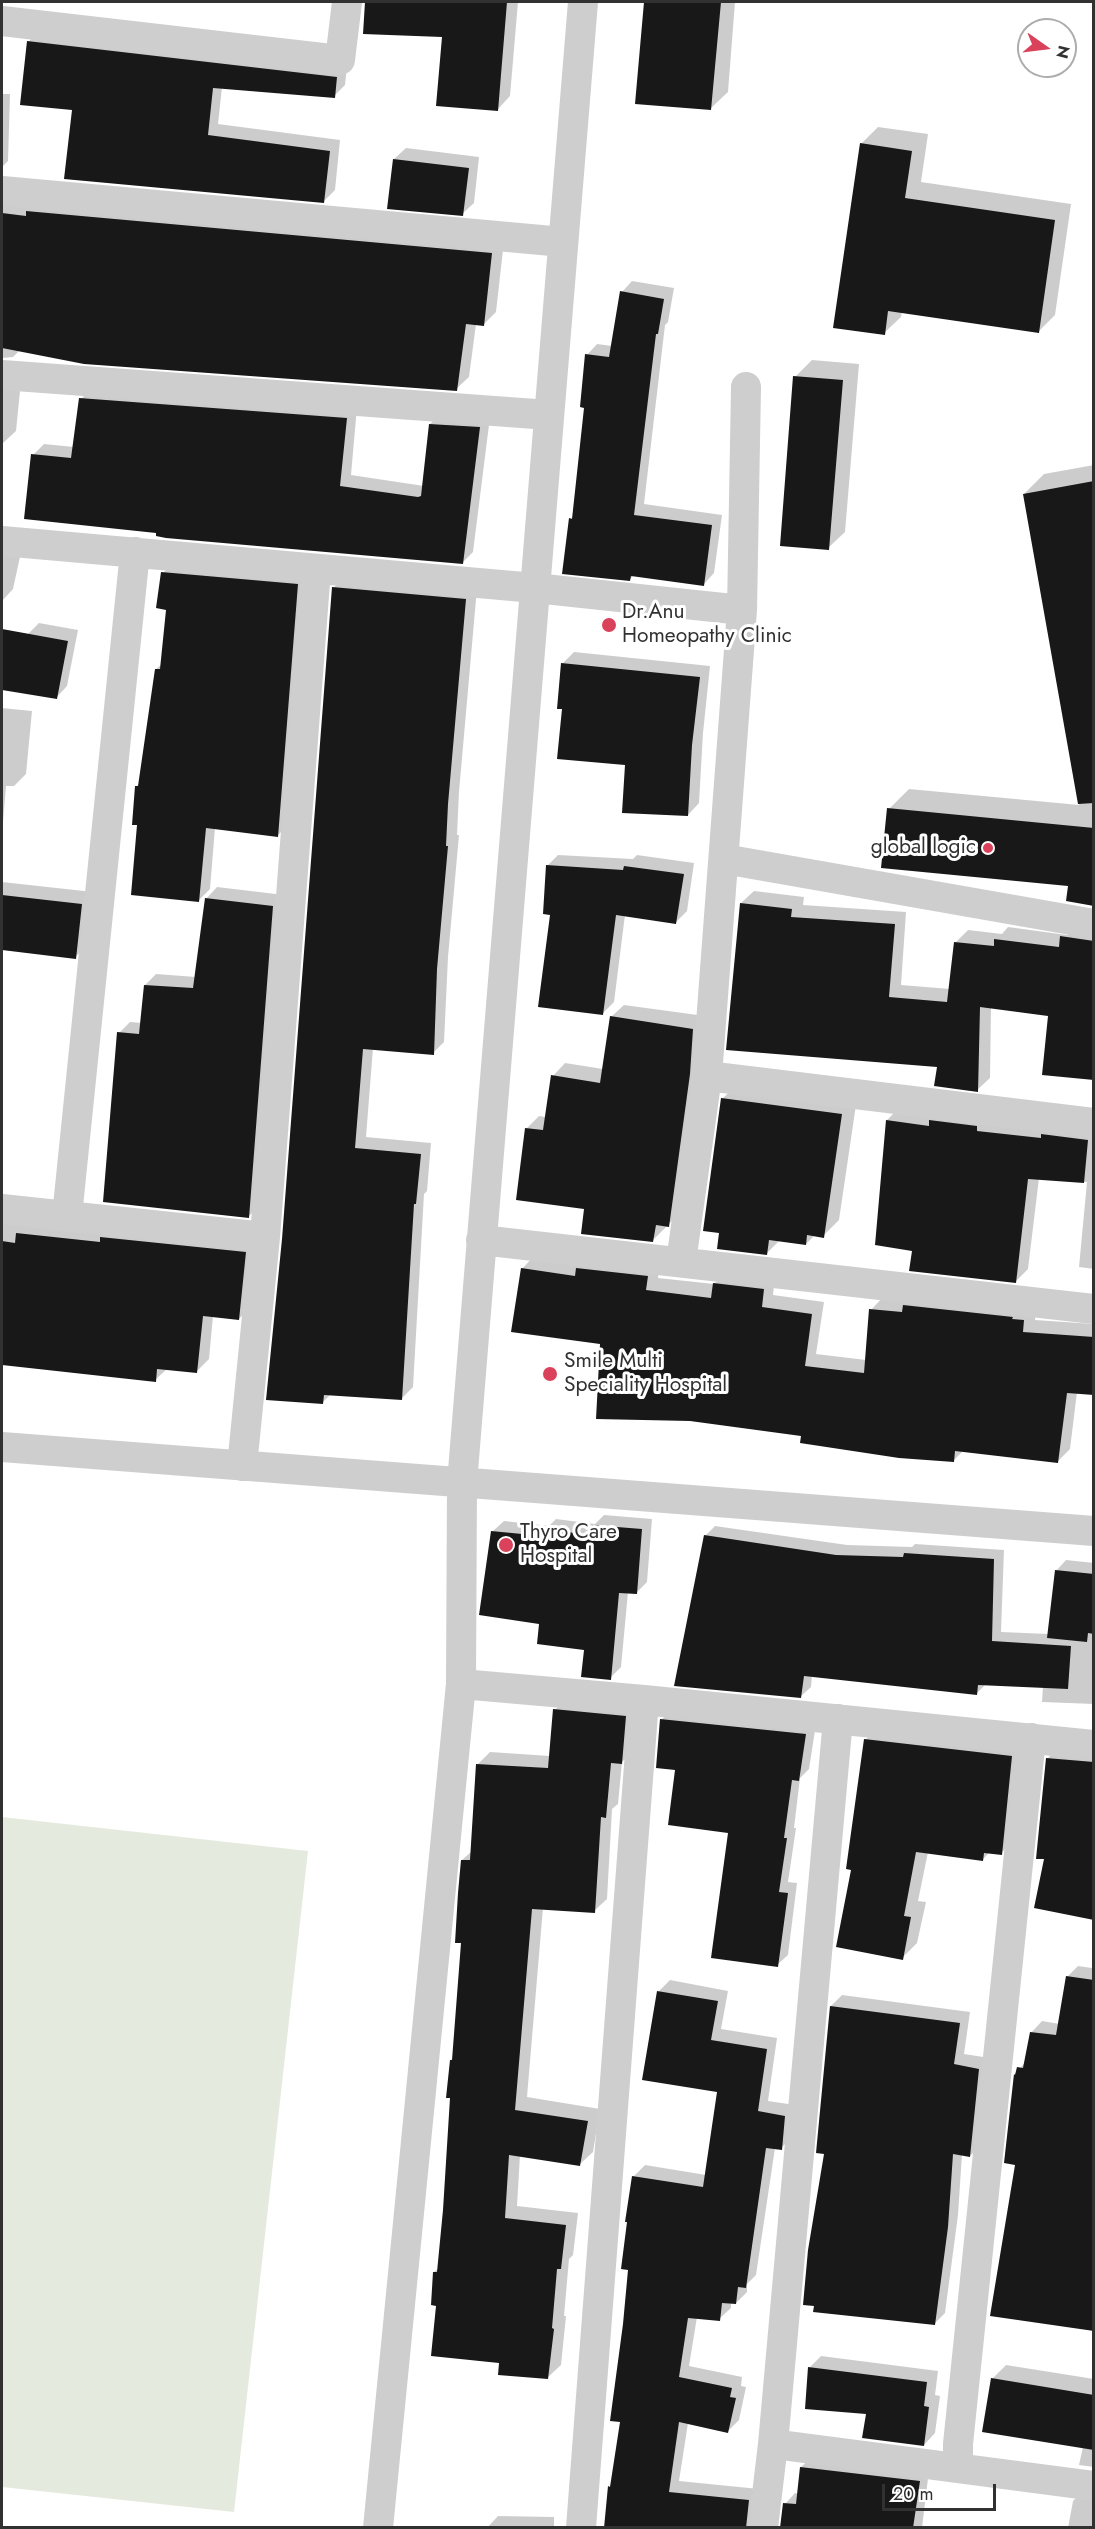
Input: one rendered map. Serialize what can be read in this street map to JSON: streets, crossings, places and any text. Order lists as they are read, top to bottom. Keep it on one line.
{"places":["Dr.Anu Homeopathy Clinic","global logic","Smile Multi Speciality Hospital","Thyro Care Hospital"],"scale_bar":"20 m","north":"right"}
